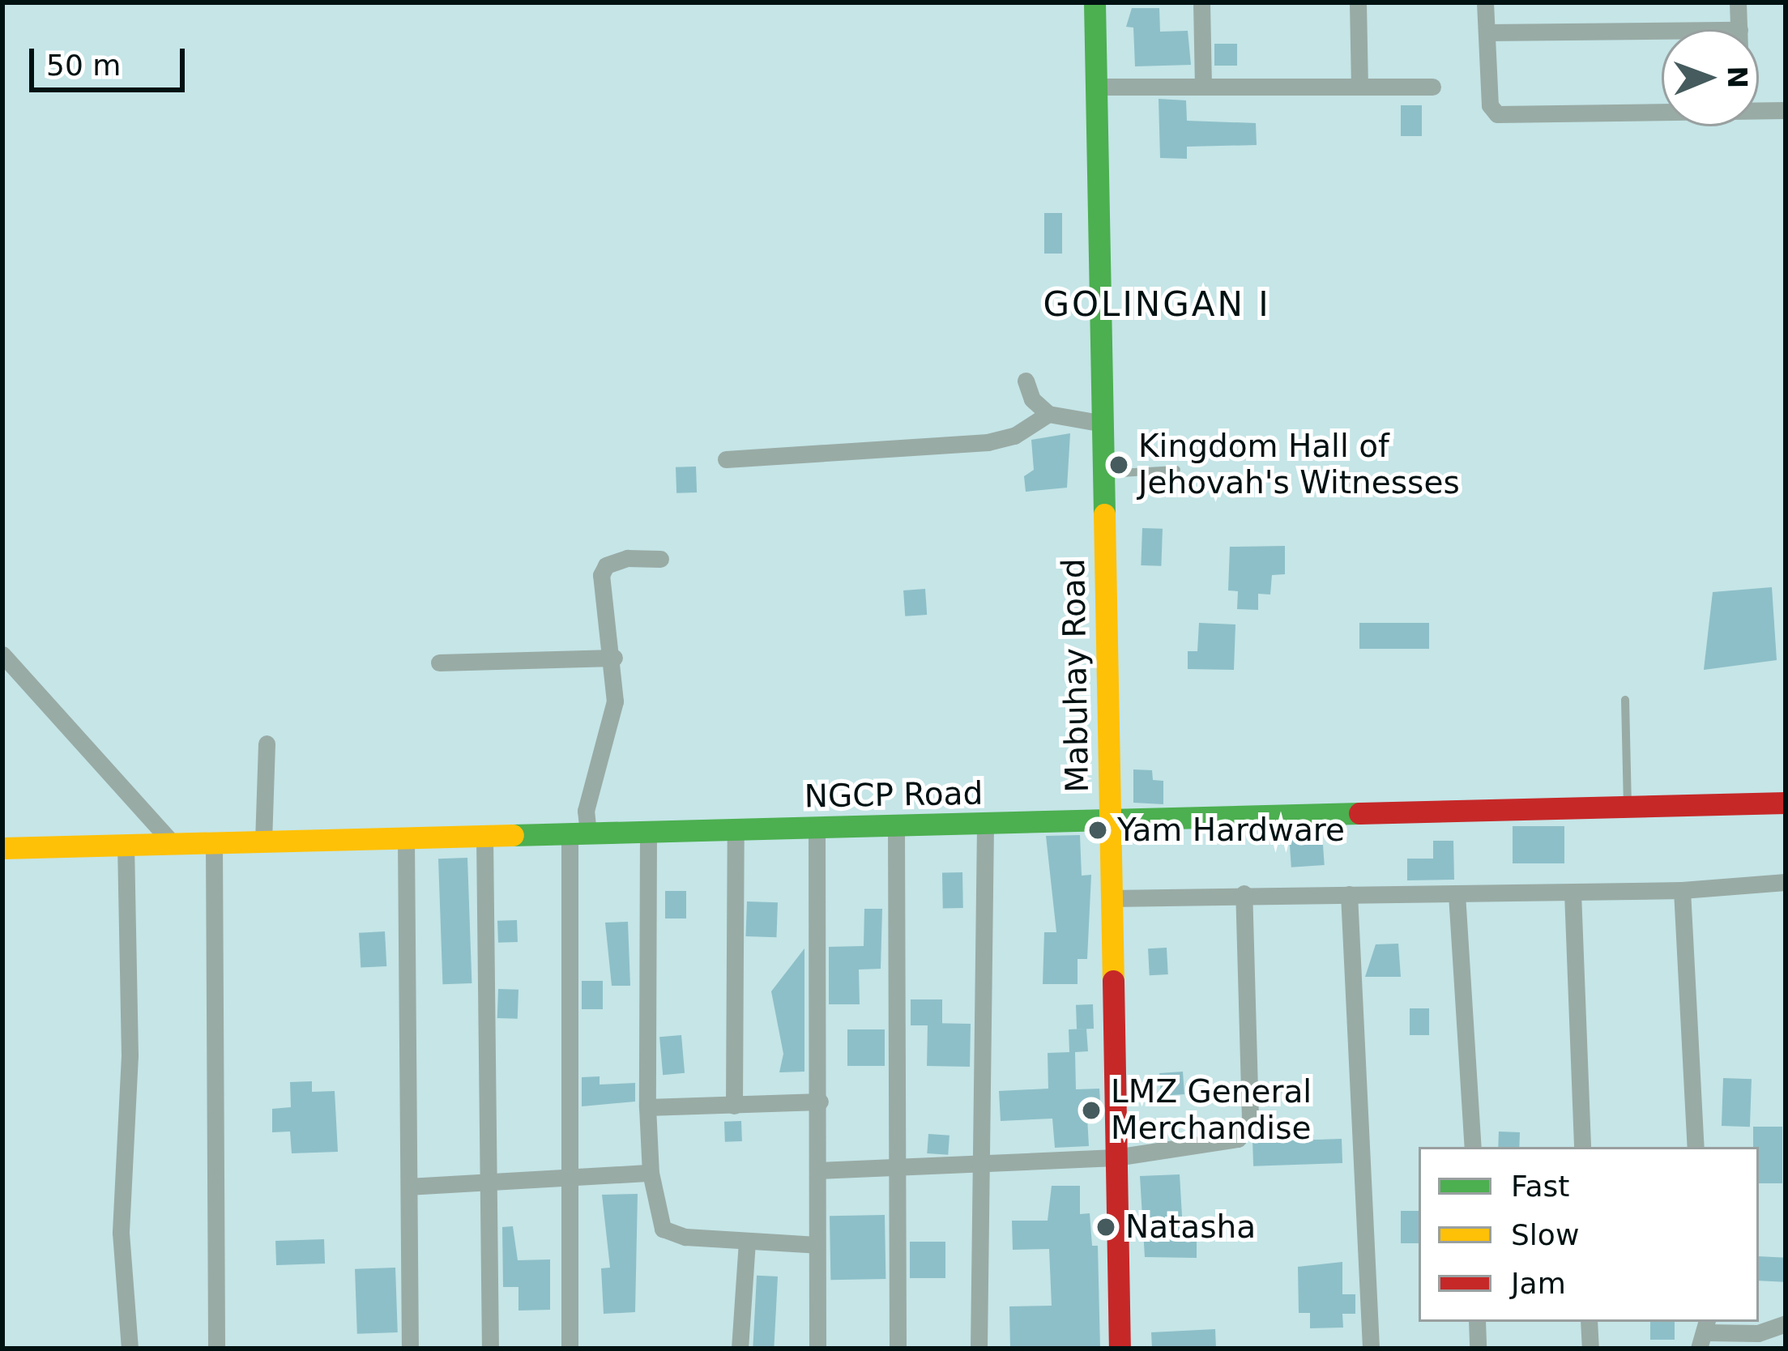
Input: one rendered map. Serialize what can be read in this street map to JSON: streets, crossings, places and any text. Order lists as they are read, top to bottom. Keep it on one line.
{"streets":{"main road":["Mabuhay Road","NGCP Road"]},"crossings":[["Mabuhay Road","NGCP Road"]],"districts":["GOLINGAN I"],"places":["Kingdom Hall of Jehovah's Witnesses","Yam Hardware","LMZ General Merchandise","Natasha"],"legend":["Fast","Slow","Jam"],"scale_bar":"50 m","north":"right"}
